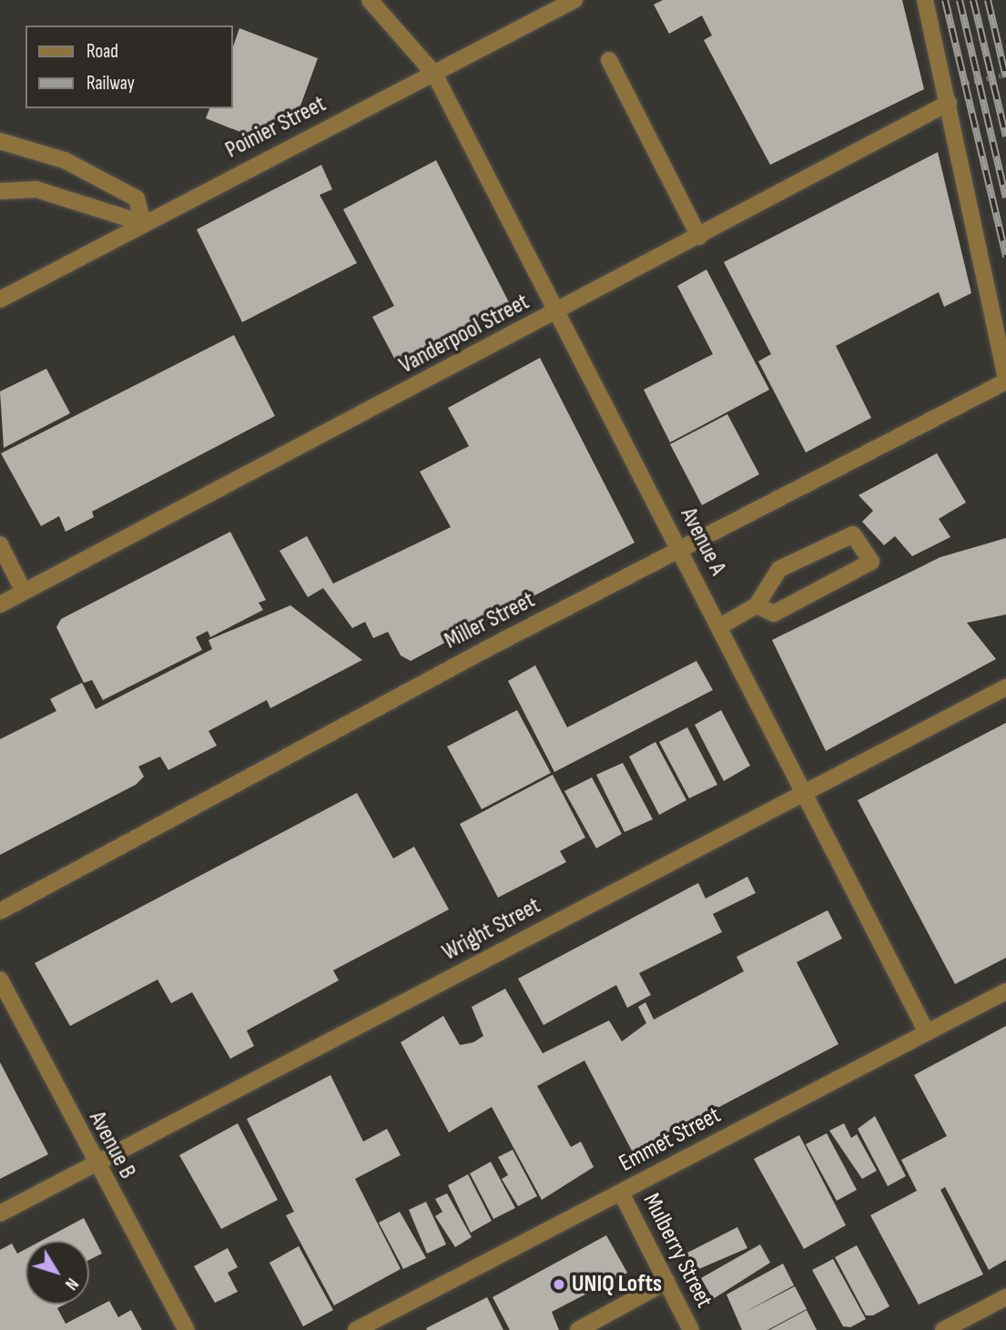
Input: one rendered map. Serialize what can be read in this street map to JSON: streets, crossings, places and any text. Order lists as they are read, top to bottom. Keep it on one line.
{"streets":{"street":["Poinier Street","Vanderpool Street","Avenue A","Miller Street","Wright Street","Emmet Street","Avenue B","Mulberry Street"]},"crossings":[["Poinier Street","Avenue A"],["Vanderpool Street","Avenue A"],["Avenue A","Miller Street"],["Avenue A","Wright Street"],["Avenue A","Emmet Street"],["Wright Street","Avenue B"],["Emmet Street","Mulberry Street"]],"places":["UNIQ Lofts"],"legend":["Road","Railway"],"north":"bottom right"}
